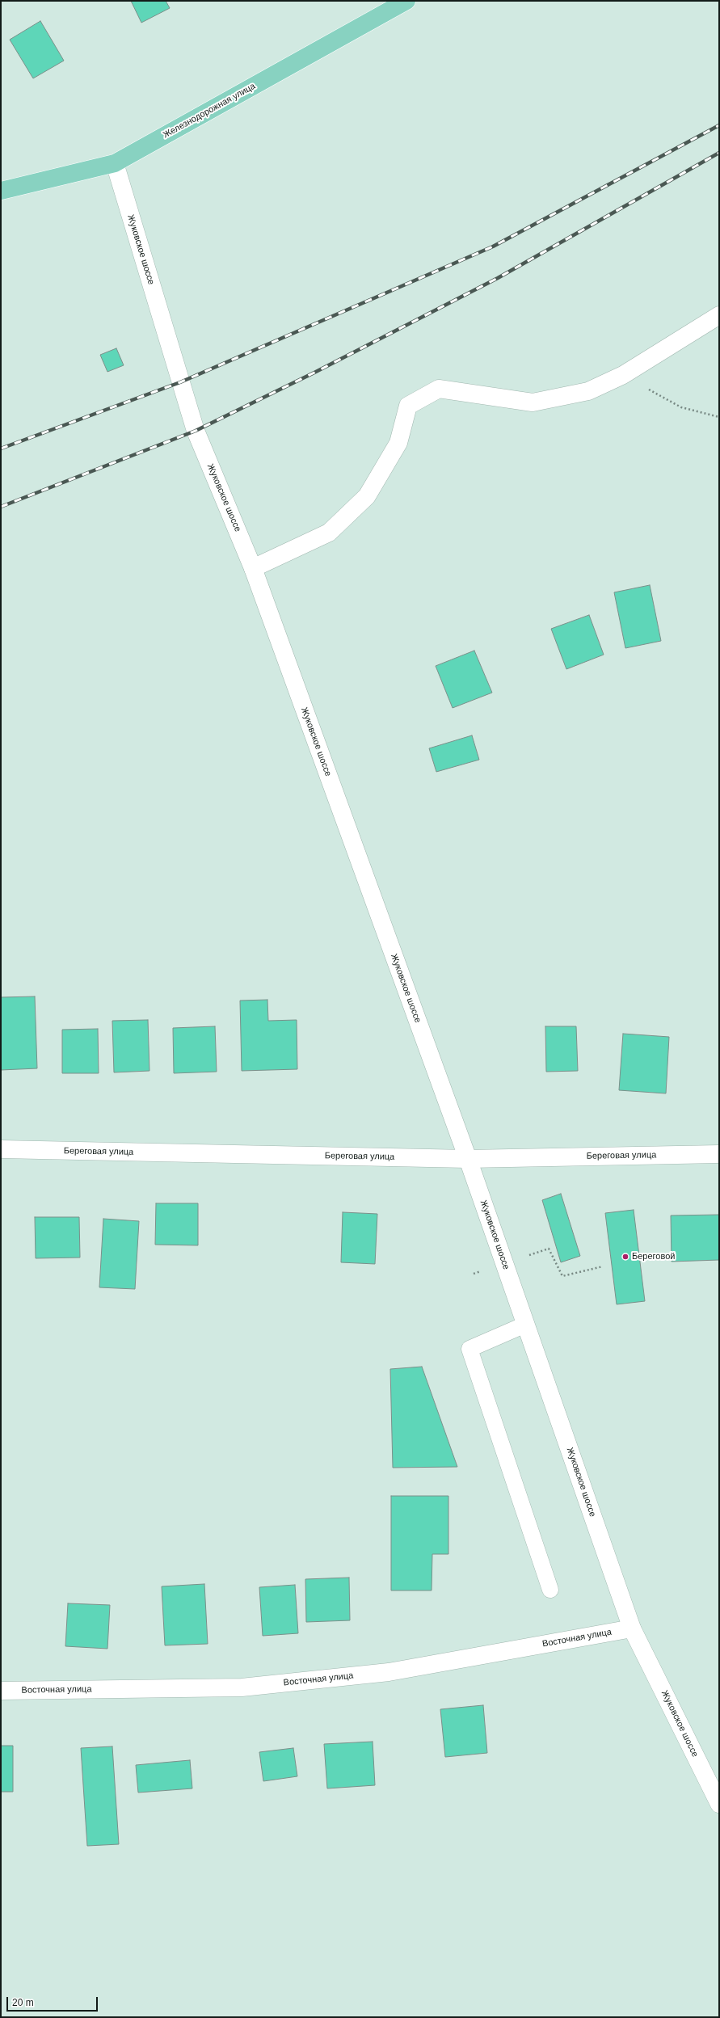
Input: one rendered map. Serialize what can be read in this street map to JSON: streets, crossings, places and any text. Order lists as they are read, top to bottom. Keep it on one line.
{"streets":{"main road":["Железнодорожная улица"],"street":["Жуковское шоссе","Береговая улица","Восточная улица"]},"crossings":[["Железнодорожная улица","Жуковское шоссе"],["Жуковское шоссе","Береговая улица"],["Жуковское шоссе","Восточная улица"]],"places":["Береговой"],"scale_bar":"20 m"}
